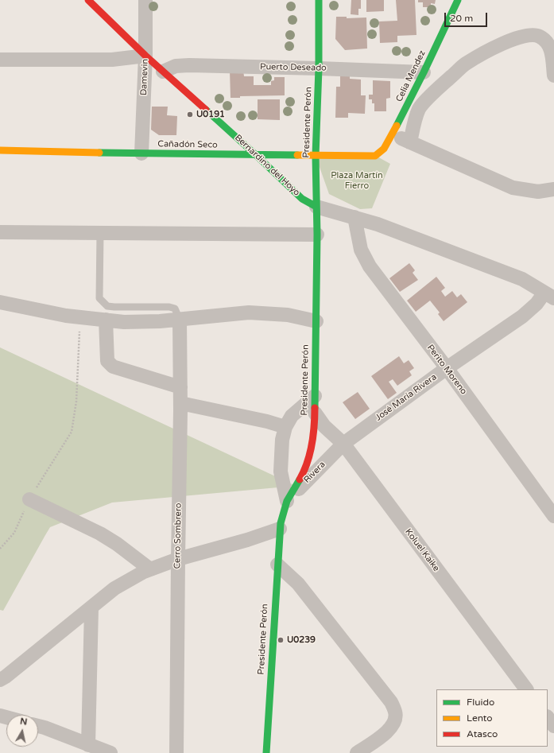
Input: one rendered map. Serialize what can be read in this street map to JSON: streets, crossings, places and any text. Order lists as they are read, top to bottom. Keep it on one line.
{"streets":{"street":["Puerto Deseado","Celia Mendez","Damevin","Presidente Perón","Cañadón Seco","Bernardino del Hoyo","Perito Moreno","José María Rivera","Rivera","Cerro Sombrero","Koluel Kaike"]},"crossings":[["Puerto Deseado","Celia Mendez"],["Puerto Deseado","Presidente Perón"],["Puerto Deseado","Bernardino del Hoyo"],["Celia Mendez","Cañadón Seco"],["Damevin","Cañadón Seco"],["Damevin","Bernardino del Hoyo"],["Presidente Perón","Cañadón Seco"],["Presidente Perón","Bernardino del Hoyo"],["Presidente Perón","Rivera"],["Presidente Perón","Koluel Kaike"],["Cañadón Seco","Bernardino del Hoyo"],["Bernardino del Hoyo","Perito Moreno"],["Bernardino del Hoyo","José María Rivera"],["Perito Moreno","José María Rivera"],["José María Rivera","Rivera"],["José María Rivera","Koluel Kaike"],["Rivera","Koluel Kaike"]],"parks":["Plaza Martín Fierro"],"places":["U0191","U0239"],"legend":["Fluido","Lento","Atasco"],"scale_bar":"20 m","north":"top"}
